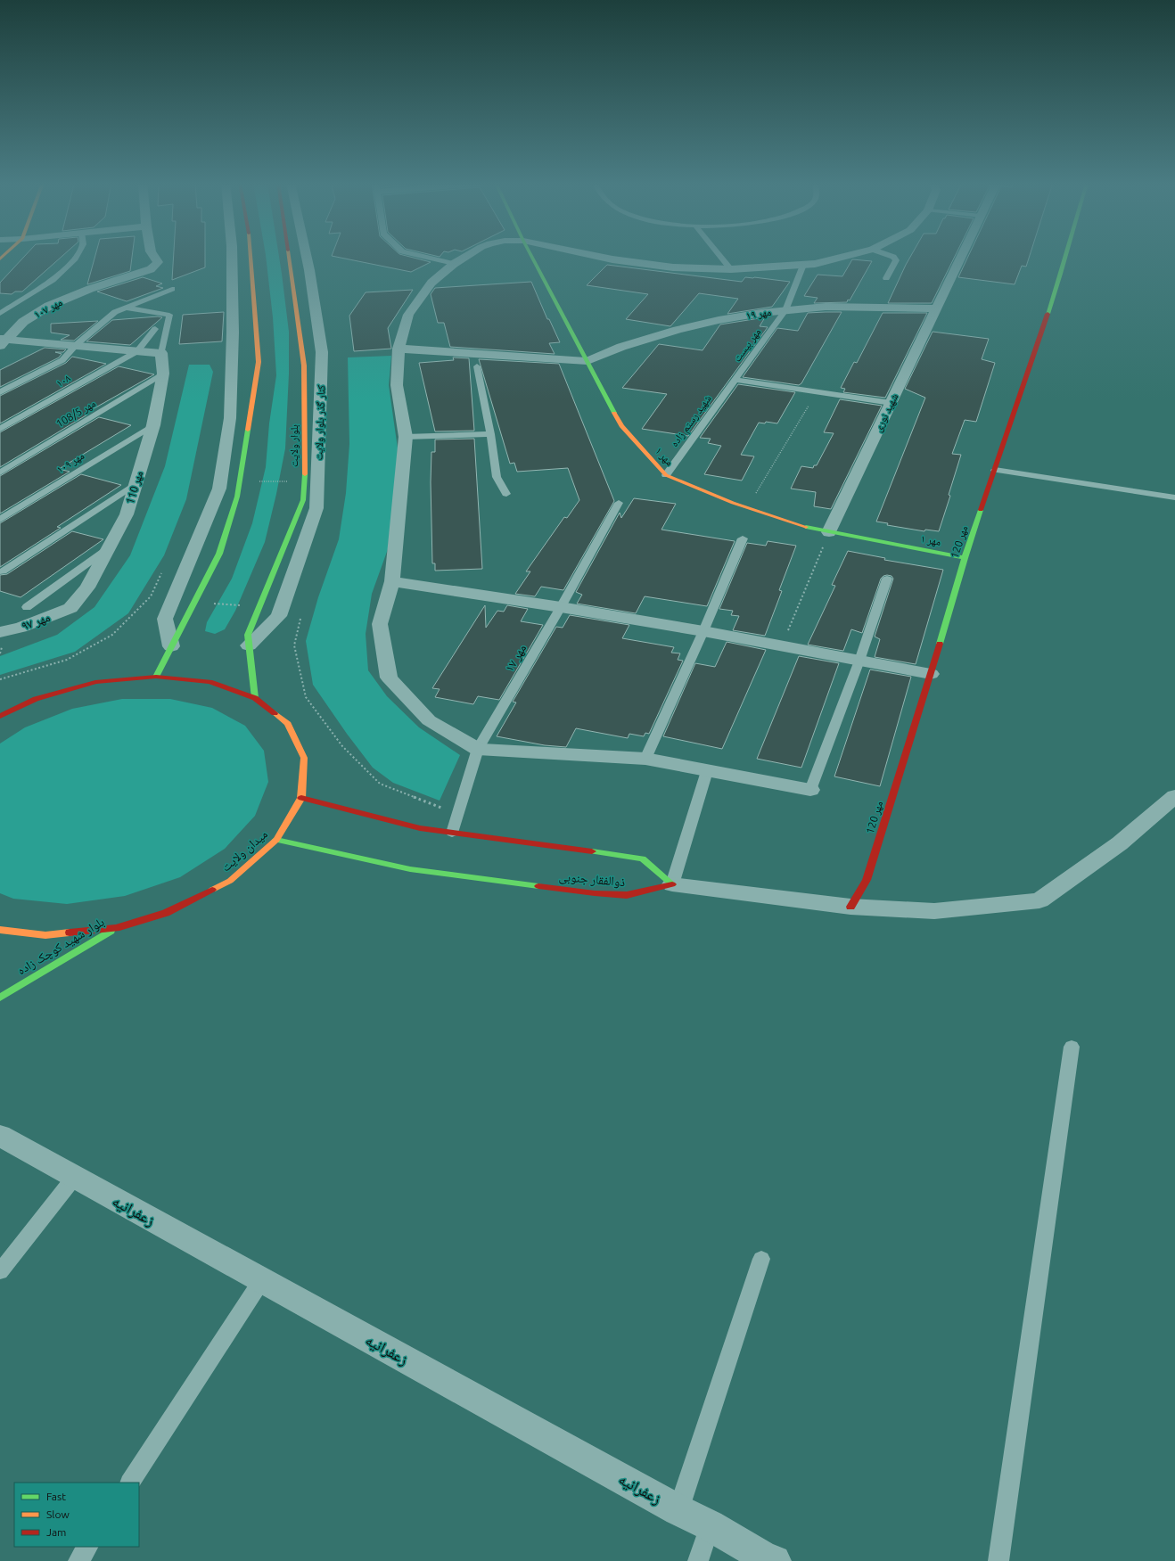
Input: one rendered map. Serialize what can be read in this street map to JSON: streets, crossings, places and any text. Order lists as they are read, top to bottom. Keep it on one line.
{"streets":{"street":["مهر ۱۰۷","مهر ۱۹","شهید نوری","کنار گذر بلوار ولایت","بلوار ولایت","مهر ۱","مهر 110","مهر 120","مهر ۹۷","میدان ولایت","ذوالفقار جنوبی","بلوار شهید کوچک زاده","زعفرانیه"],"lane":["مهر بیست","۱۰۸","مهر 108/5","شهید رستم زاده","مهر ۱۰۹","مهر ۱۷"]},"crossings":[["مهر ۱۹","مهر بیست"],["مهر ۱۹","شهید نوری"],["مهر ۱۹","مهر ۱"],["مهر بیست","شهید رستم زاده"],["شهید نوری","مهر ۱"],["مهر 108/5","مهر 110"],["شهید رستم زاده","مهر ۱"],["کنار گذر بلوار ولایت","بلوار ولایت"],["بلوار ولایت","میدان ولایت"],["مهر ۱","مهر 120"],["مهر ۱۰۹","مهر 110"],["مهر 110","مهر ۹۷"],["مهر ۱۷","ذوالفقار جنوبی"],["میدان ولایت","ذوالفقار جنوبی"],["میدان ولایت","بلوار شهید کوچک زاده"]],"legend":["Fast","Slow","Jam"]}
